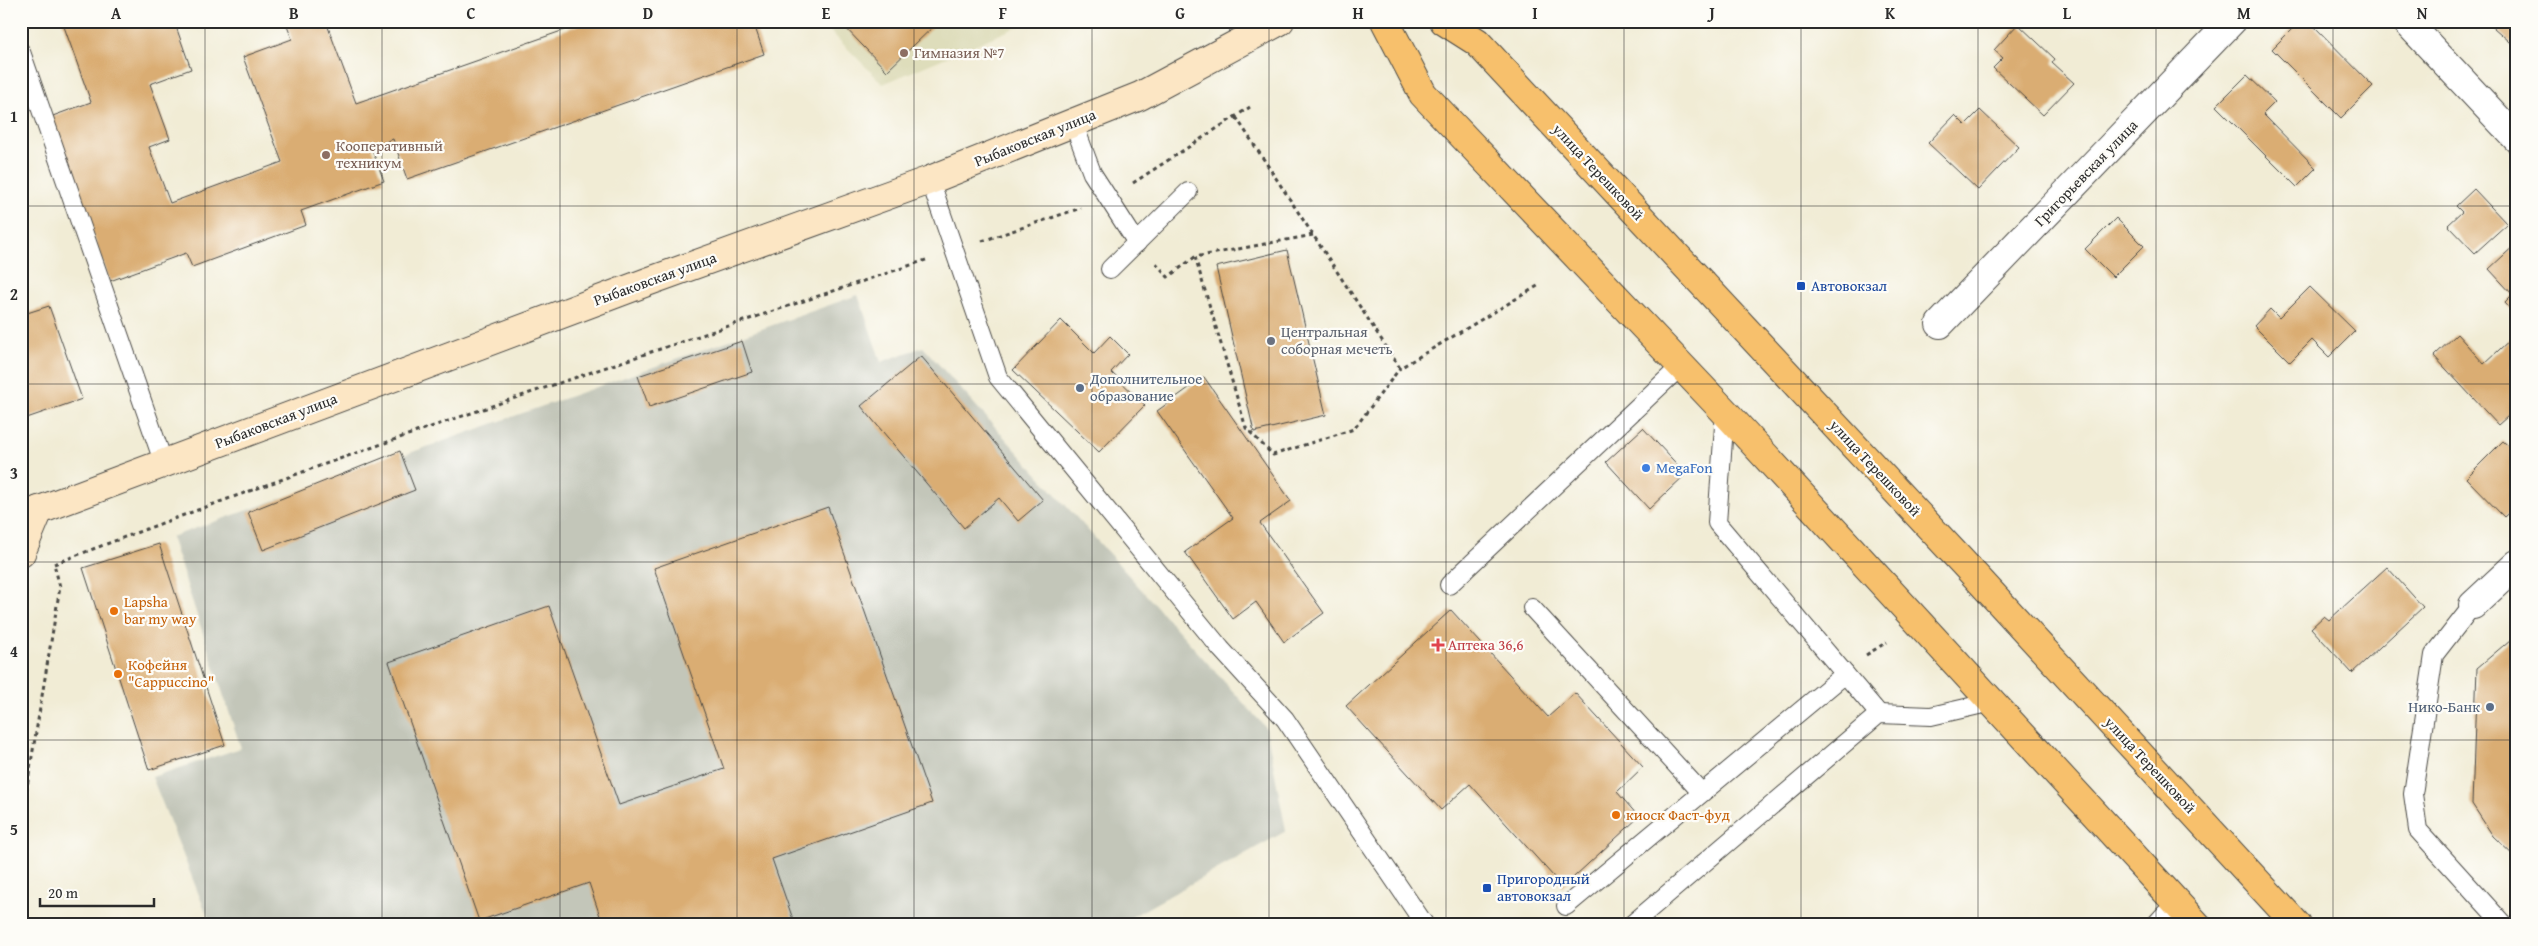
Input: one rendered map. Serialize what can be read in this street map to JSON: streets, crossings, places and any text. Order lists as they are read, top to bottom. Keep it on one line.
{"streets":{"main road":["Рыбаковская улица","улица Терешковой"],"street":["Григорьевская улица"]},"places":{"other":["Гимназия №7","Кооперативный техникум","Центральная соборная мечеть","Дополнительное образование","MegaFon","Lapsha bar my way","Кофейня \"Cappuccino\"","Нико-Банк","киоск Фаст-фуд"],"transit":["Автовокзал","Пригородный автовокзал"],"health":["Аптека 36,6"]},"scale_bar":"20 m","grid":{"columns":["A","B","C","D","E","F","G","H","I","J","K","L","M","N"],"rows":["1","2","3","4","5"]}}
